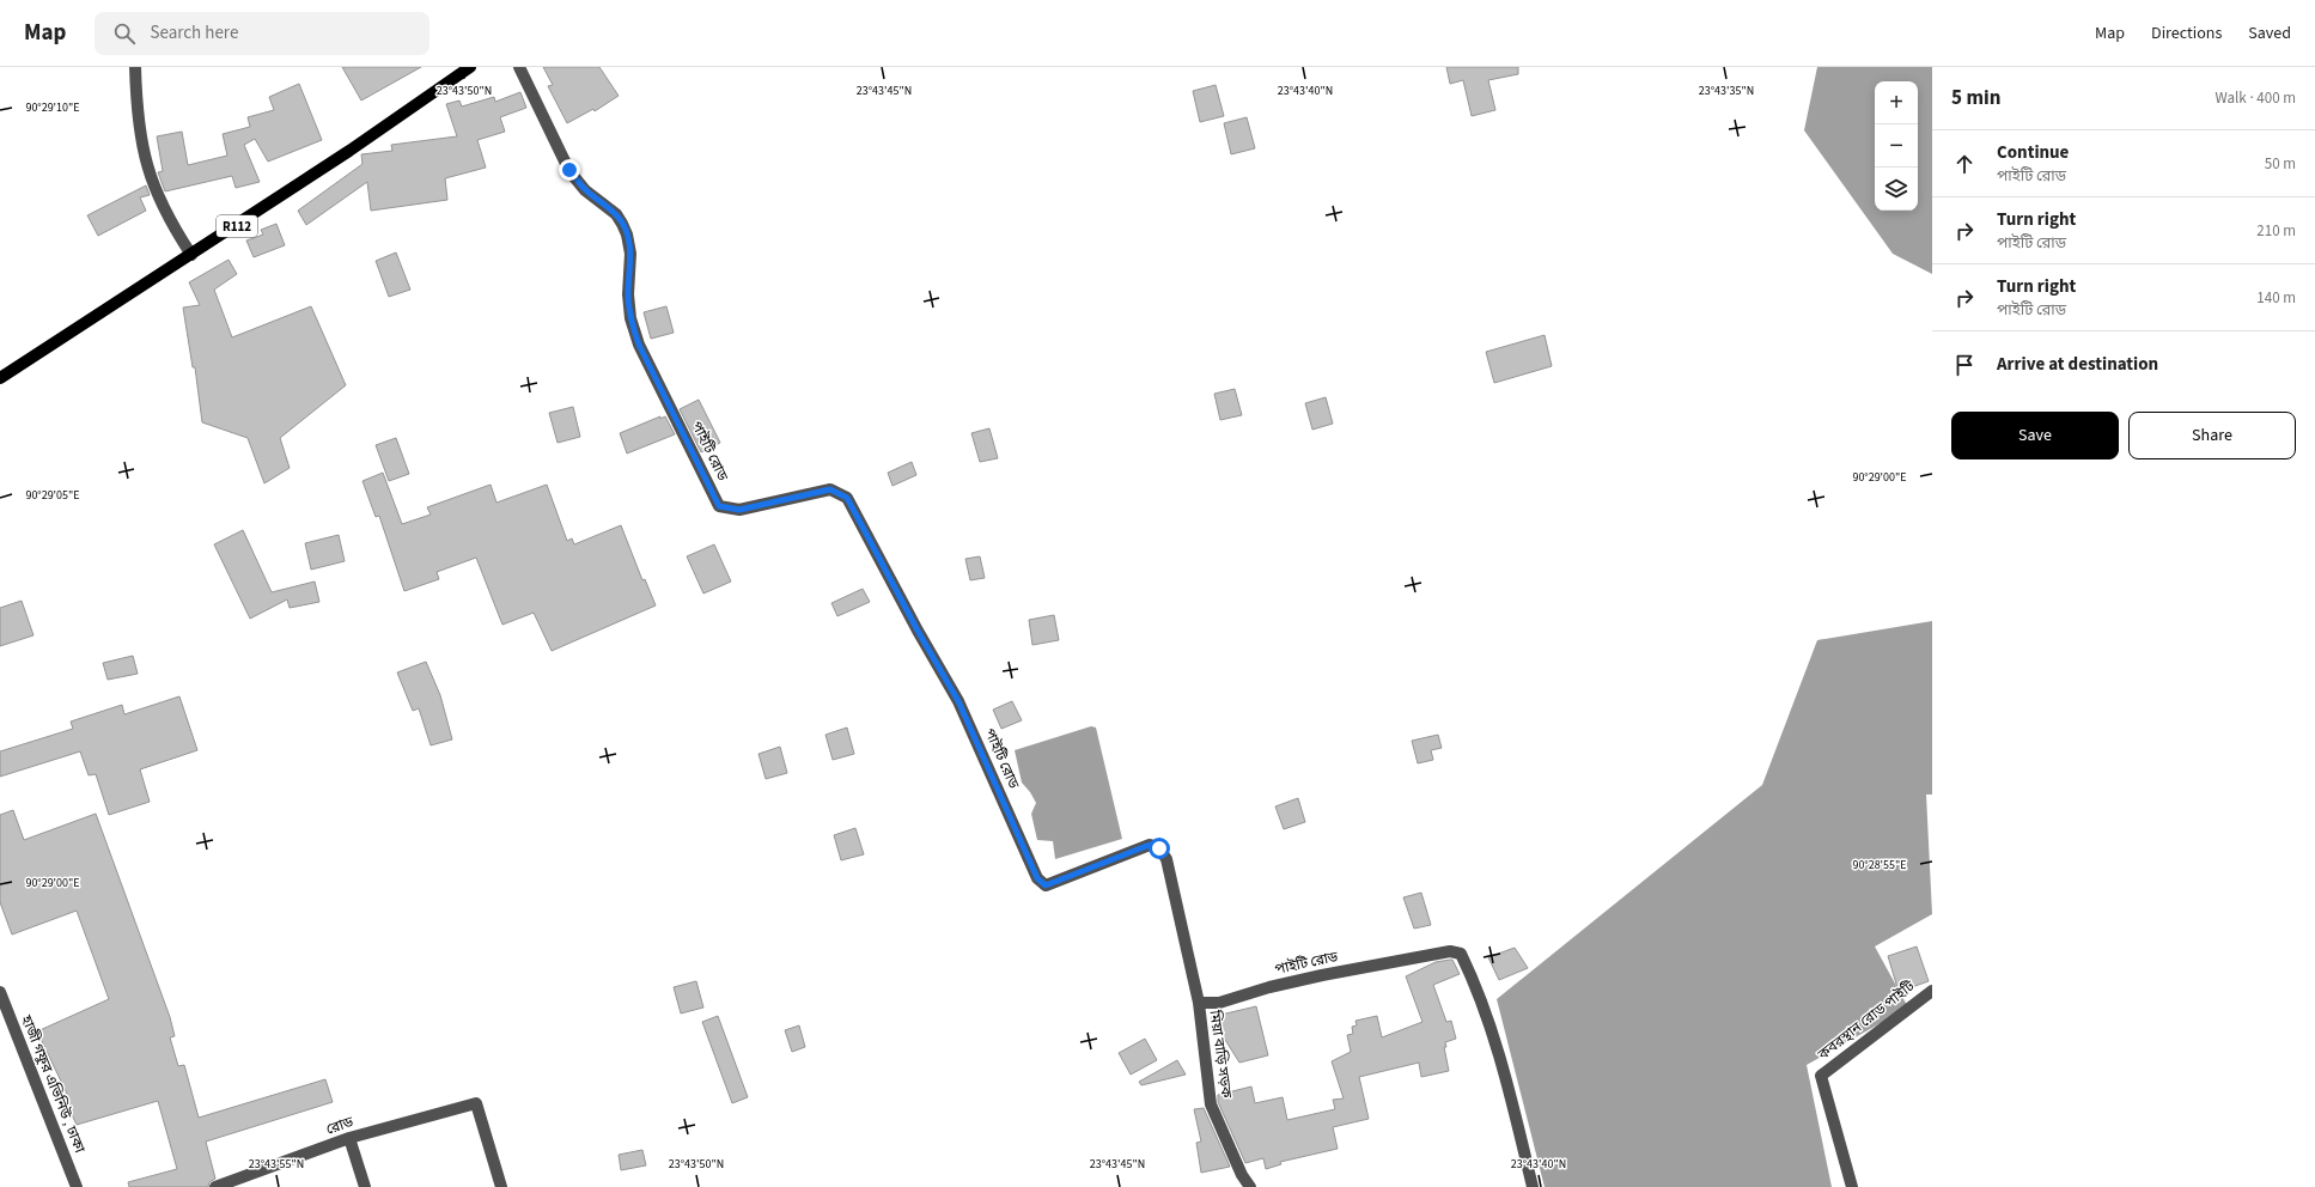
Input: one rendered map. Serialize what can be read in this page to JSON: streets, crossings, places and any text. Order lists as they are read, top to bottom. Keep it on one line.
{"streets":{"main road":["R112"],"street":["পাইটি রোড","কবরস্থান রোড পাইটি","মিয়া বাড়ি সড়ক","হাজী গফুর এভিনিউ , ঢাকা","রোড"]},"crossings":[["পাইটি রোড","মিয়া বাড়ি সড়ক"]],"page":{"header":"Map","search":"Search here","nav":["Map","Directions","Saved"],"heading":["5 min","Walk · 400 m"],"map_buttons":["+","−"],"list":[["Continue","পাইটি রোড","50 m"],["Turn right","পাইটি রোড","210 m"],["Turn right","পাইটি রোড","140 m"],"Arrive at destination"],"buttons":["Save","Share"]},"coordinates":["23°43'50\"N","23°43'45\"N","23°43'40\"N","23°43'35\"N","90°29'10\"E","90°29'00\"E","90°29'05\"E","90°28'55\"E","23°43'55\"N"]}
